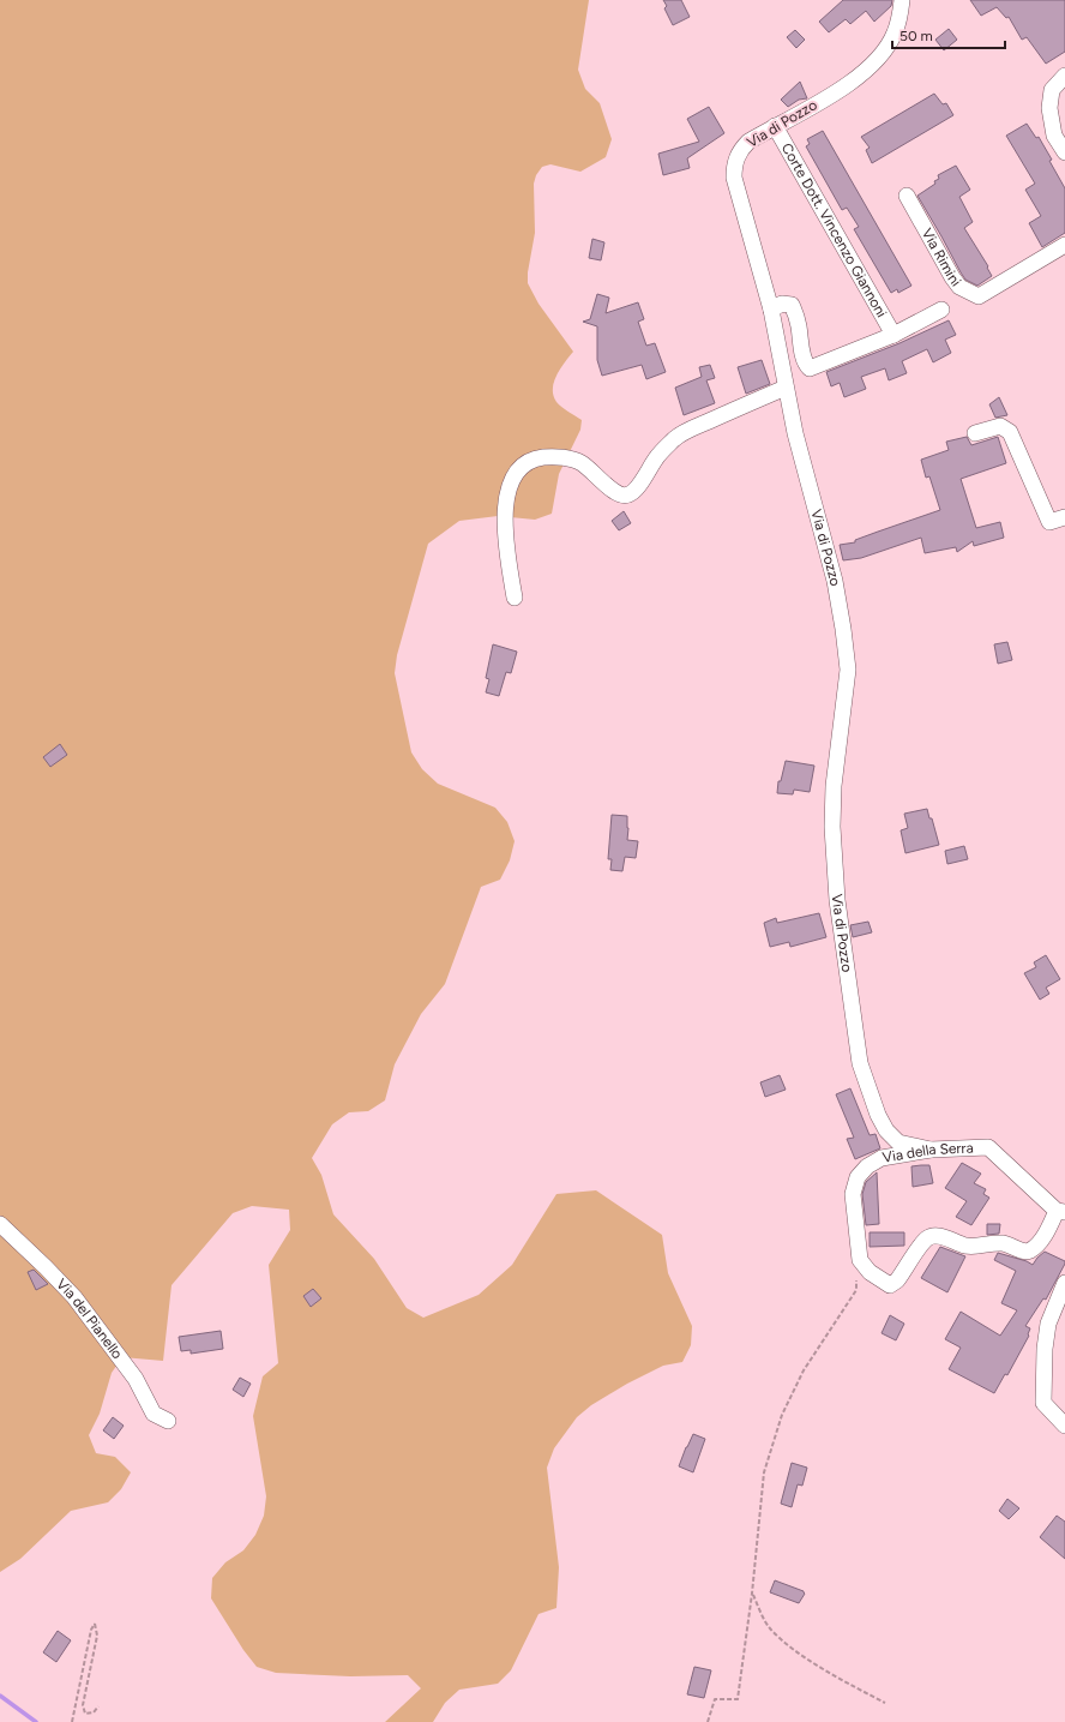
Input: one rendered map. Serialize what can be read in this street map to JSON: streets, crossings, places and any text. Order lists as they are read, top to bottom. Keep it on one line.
{"streets":{"street":["Via di Pozzo","Corte Dott. Vincenzo Giannoni","Via Rimini","Via della Serra","Via del Pianello"]},"crossings":[["Via di Pozzo","Corte Dott. Vincenzo Giannoni"],["Via di Pozzo","Via della Serra"]],"scale_bar":"50 m"}
